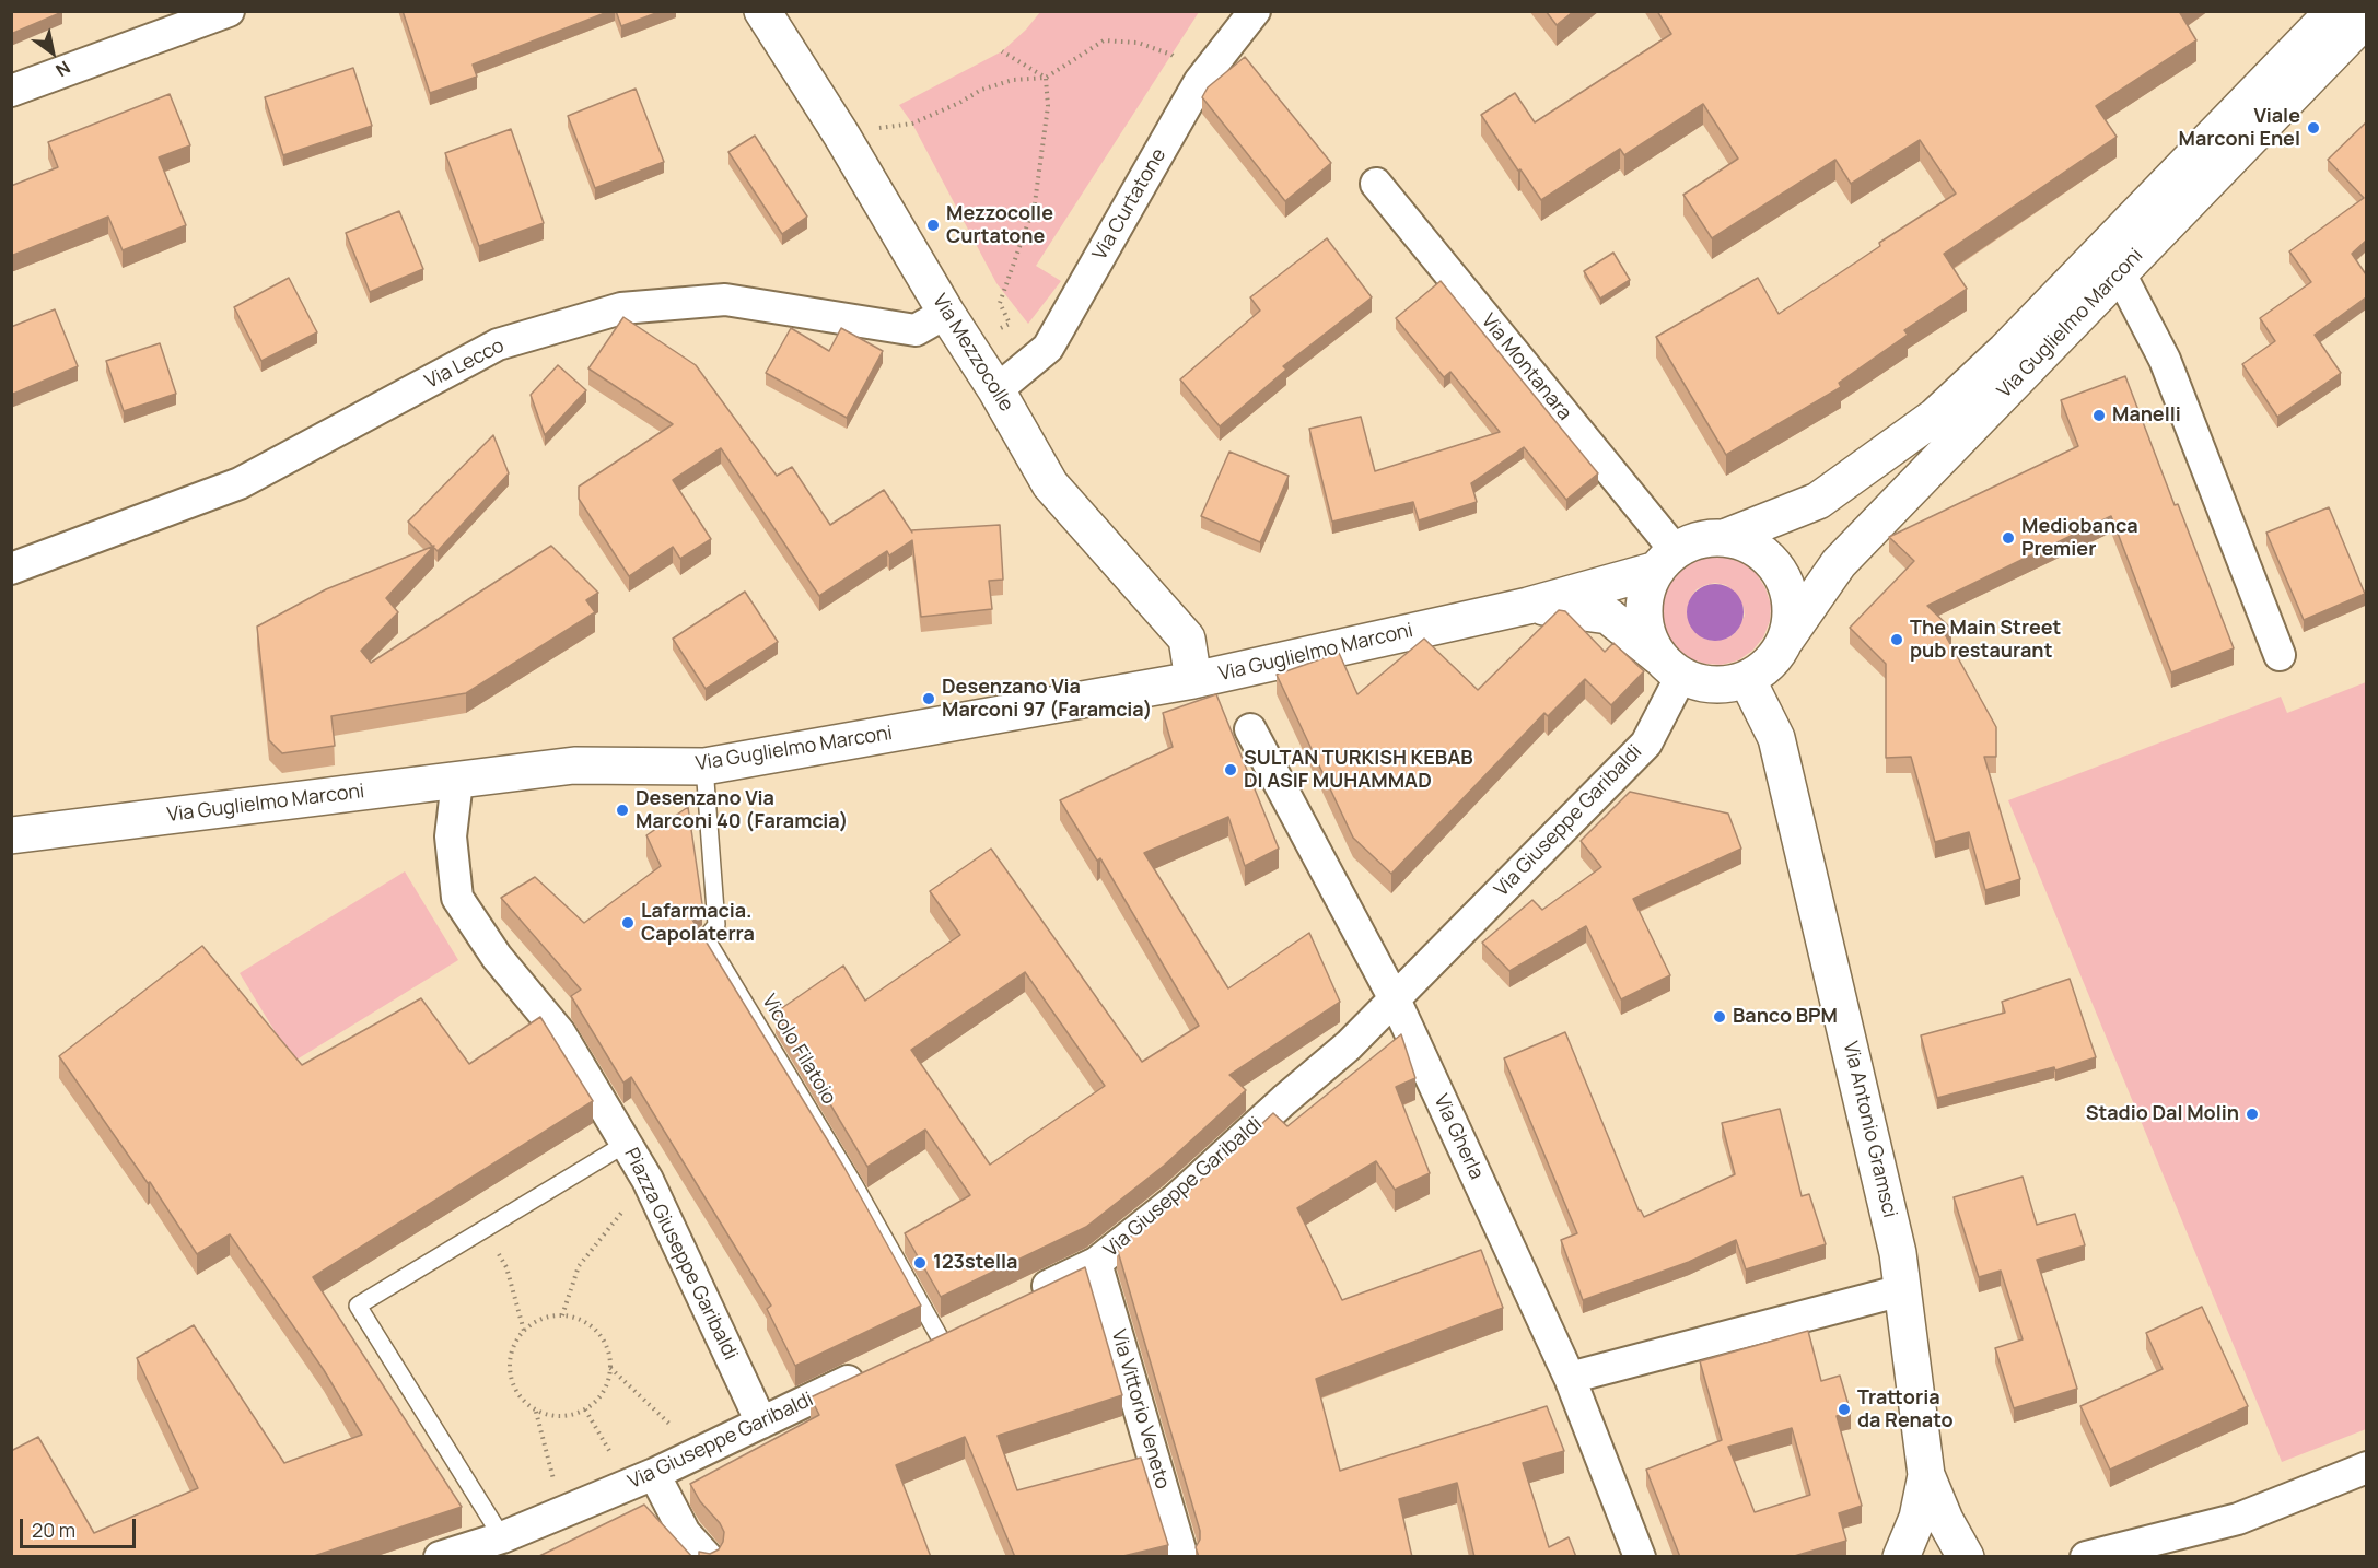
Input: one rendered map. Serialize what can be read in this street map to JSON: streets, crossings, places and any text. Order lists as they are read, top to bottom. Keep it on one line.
{"streets":{"main road":["Via Guglielmo Marconi","Via Mezzocolle","Via Antonio Gramsci"],"street":["Via Curtatone","Via Lecco","Via Montanara","Via Giuseppe Garibaldi","Via Gherla","Piazza Giuseppe Garibaldi","Via Vittorio Veneto"],"lane":["Vicolo Filatoio"]},"crossings":[["Via Curtatone","Via Mezzocolle"],["Via Guglielmo Marconi","Via Mezzocolle"],["Via Guglielmo Marconi","Via Montanara"],["Via Guglielmo Marconi","Via Giuseppe Garibaldi"],["Via Guglielmo Marconi","Vicolo Filatoio"],["Via Guglielmo Marconi","Via Antonio Gramsci"],["Via Guglielmo Marconi","Piazza Giuseppe Garibaldi"],["Via Mezzocolle","Via Lecco"],["Via Montanara","Via Giuseppe Garibaldi"],["Via Montanara","Via Antonio Gramsci"],["Via Giuseppe Garibaldi","Via Antonio Gramsci"],["Via Giuseppe Garibaldi","Via Gherla"],["Via Giuseppe Garibaldi","Piazza Giuseppe Garibaldi"],["Via Giuseppe Garibaldi","Via Vittorio Veneto"]],"places":["Viale Marconi Enel","Mezzocolle Curtatone","Manelli","Mediobanca Premier","The Main Street pub restaurant","Desenzano Via Marconi 97 (Faramcia)","SULTAN TURKISH KEBAB DI ASIF MUHAMMAD","Desenzano Via Marconi 40 (Faramcia)","Lafarmacia. Capolaterra","Banco BPM","Stadio Dal Molin","123stella","Trattoria da Renato"],"scale_bar":"20 m","north":"bottom right"}
